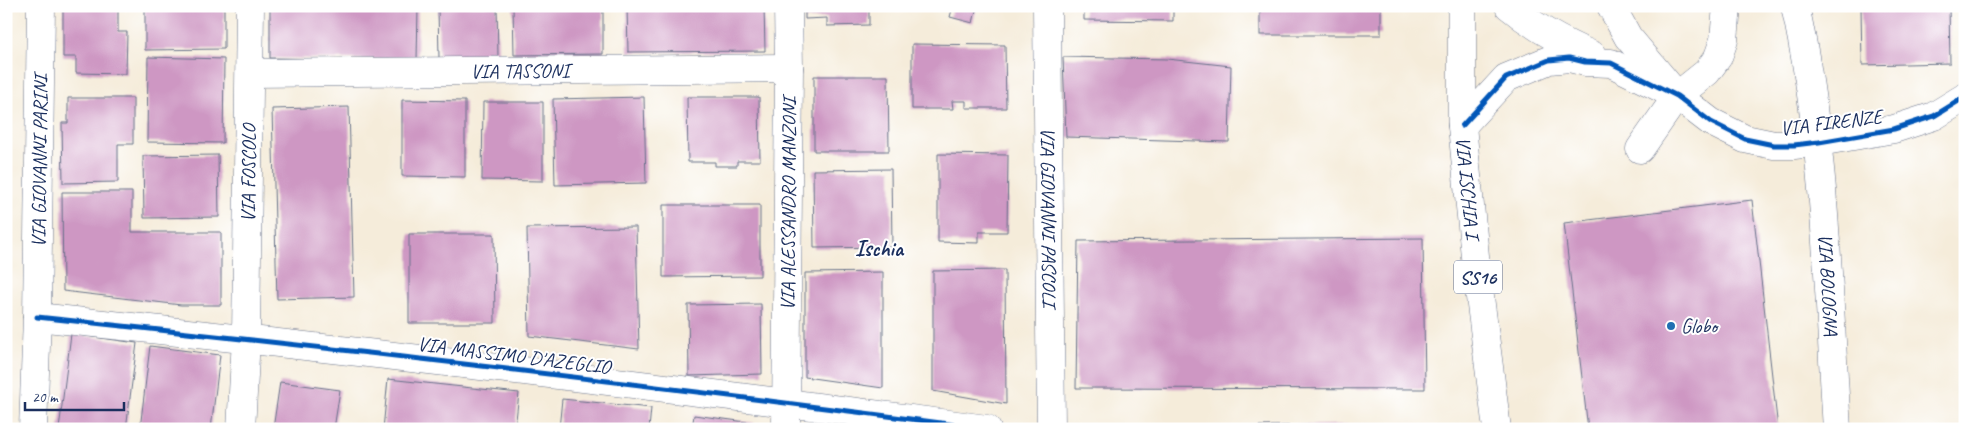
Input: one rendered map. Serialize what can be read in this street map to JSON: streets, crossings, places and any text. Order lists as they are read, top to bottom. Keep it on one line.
{"streets":{"street":["VIA TASSONI","VIA FIRENZE","VIA GIOVANNI PARINI","VIA FOSCOLO","VIA ISCHIA I","VIA ALESSANDRO MANZONI","VIA GIOVANNI PASCOLI","SS16","VIA BOLOGNA","VIA MASSIMO D'AZEGLIO"]},"crossings":[["VIA TASSONI","VIA FOSCOLO"],["VIA TASSONI","VIA ALESSANDRO MANZONI"],["VIA FIRENZE","VIA BOLOGNA"],["VIA GIOVANNI PARINI","VIA MASSIMO D'AZEGLIO"],["VIA FOSCOLO","VIA MASSIMO D'AZEGLIO"],["VIA ALESSANDRO MANZONI","VIA MASSIMO D'AZEGLIO"]],"districts":["Ischia"],"places":["Globo"],"scale_bar":"20 m"}
